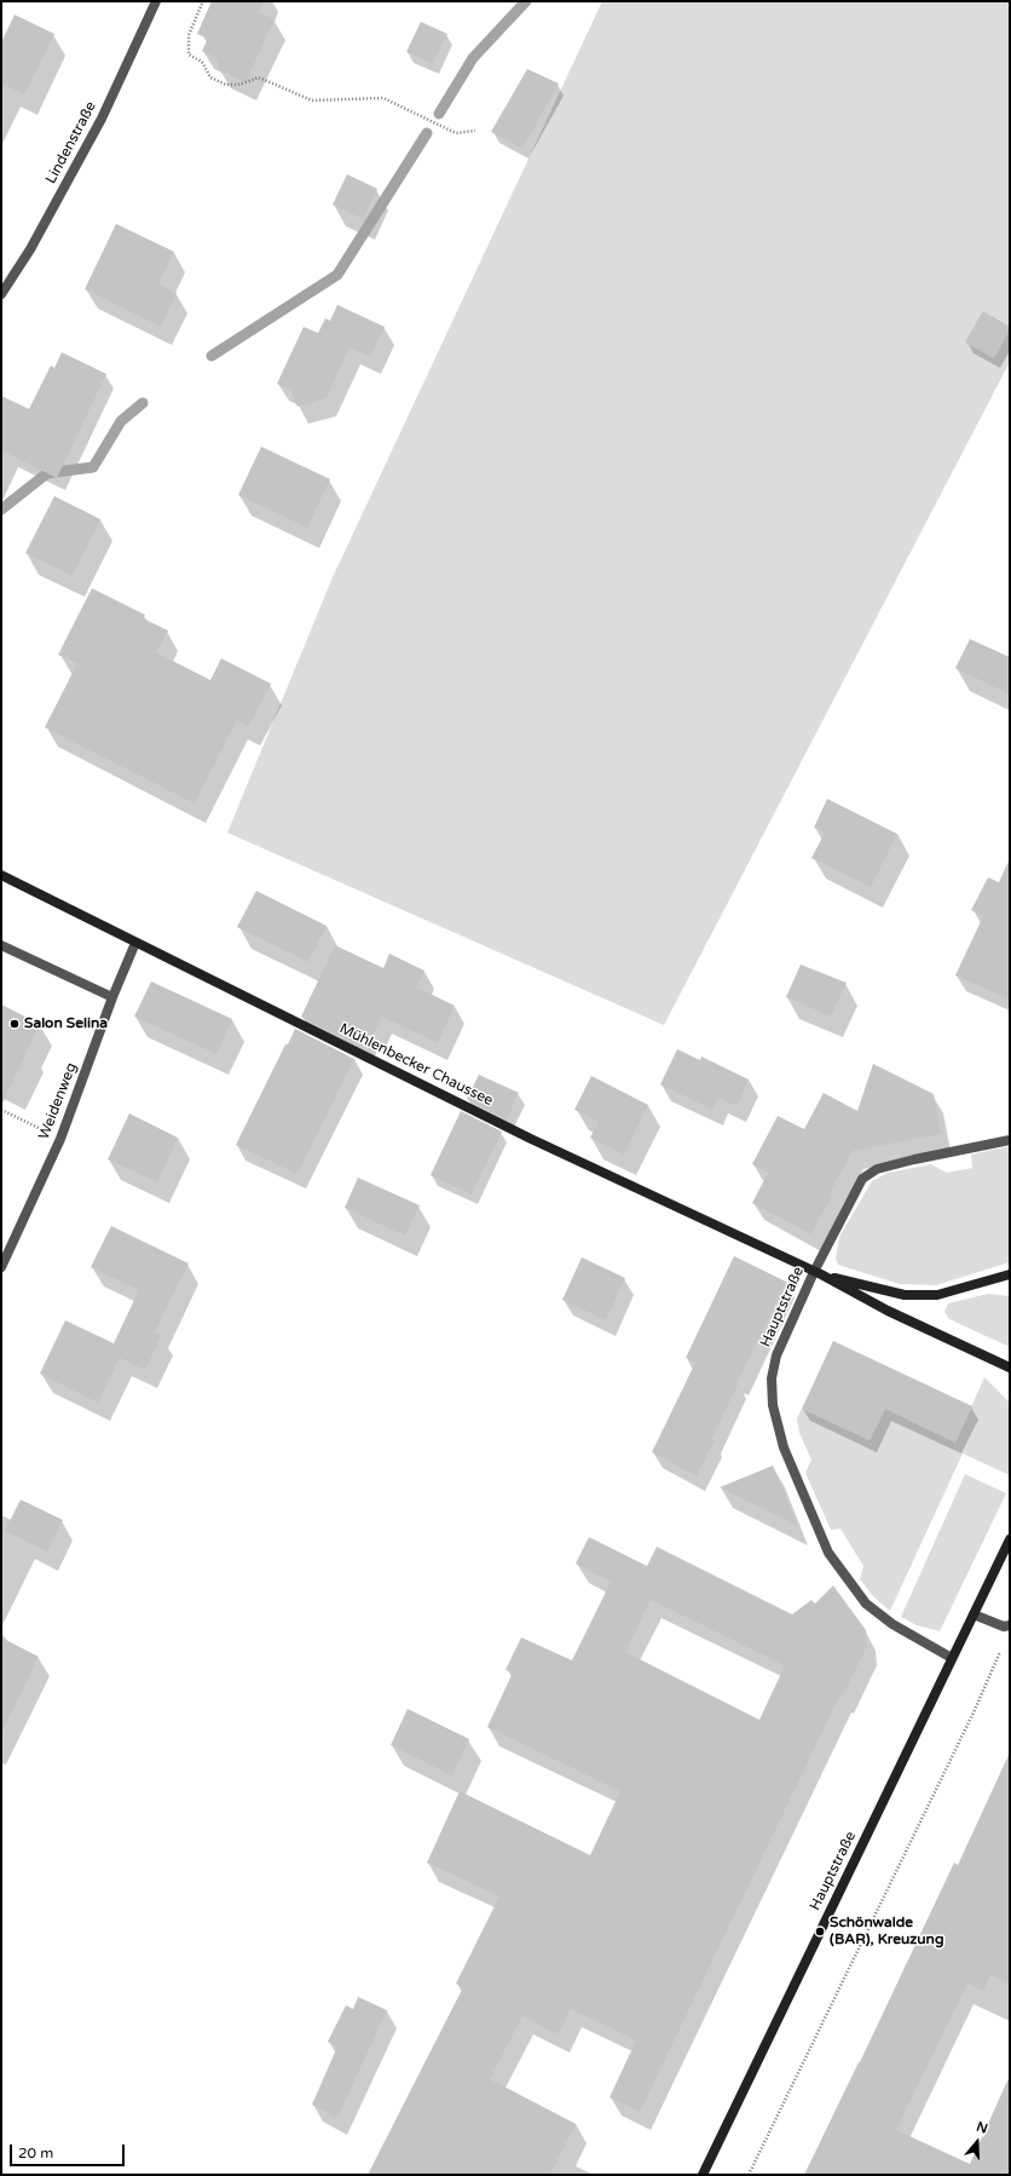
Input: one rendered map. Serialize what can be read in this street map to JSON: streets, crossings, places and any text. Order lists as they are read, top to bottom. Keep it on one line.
{"streets":{"main road":["Mühlenbecker Chaussee","Hauptstraße"],"street":["Lindenstraße","Weidenweg"]},"crossings":[["Mühlenbecker Chaussee","Weidenweg"],["Mühlenbecker Chaussee","Hauptstraße"]],"places":["Salon Selina","Schönwalde (BAR), Kreuzung"],"scale_bar":"20 m","north":"top"}
